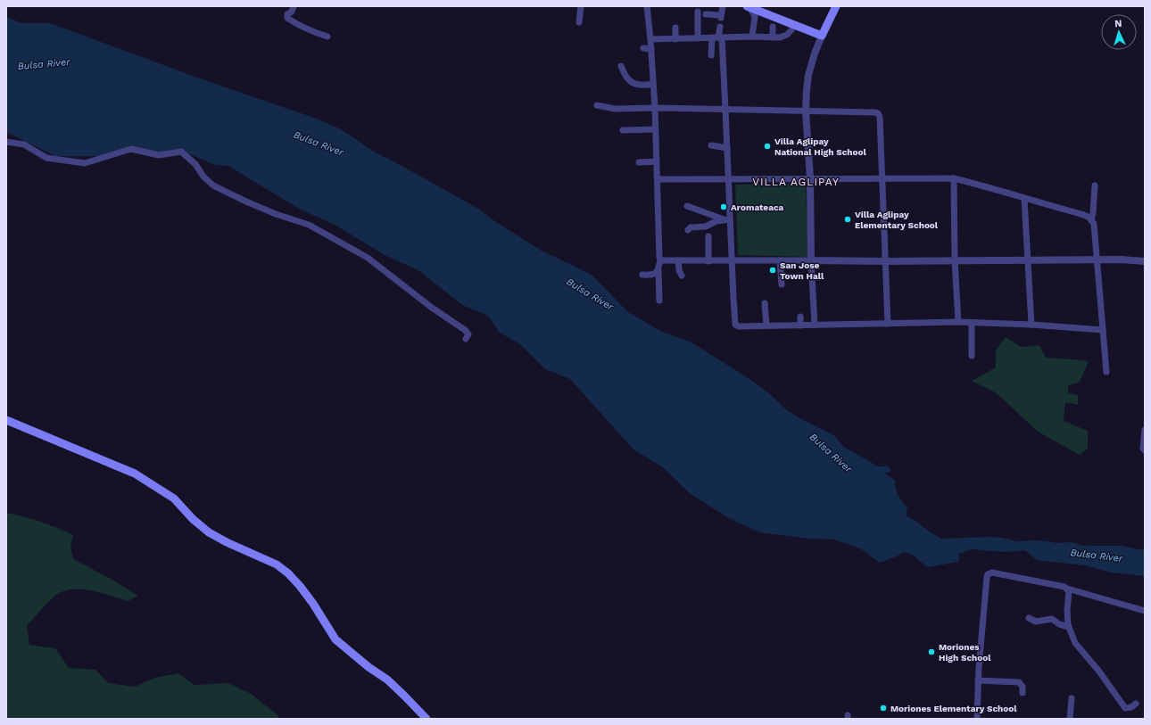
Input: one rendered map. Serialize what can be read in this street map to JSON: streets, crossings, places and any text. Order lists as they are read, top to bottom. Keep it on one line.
{"districts":["VILLA AGLIPAY"],"water":["Bulsa River"],"places":["Villa Aglipay National High School","Aromateaca","Villa Aglipay Elementary School","San Jose Town Hall","Moriones High School","Moriones Elementary School"],"north":"top"}
